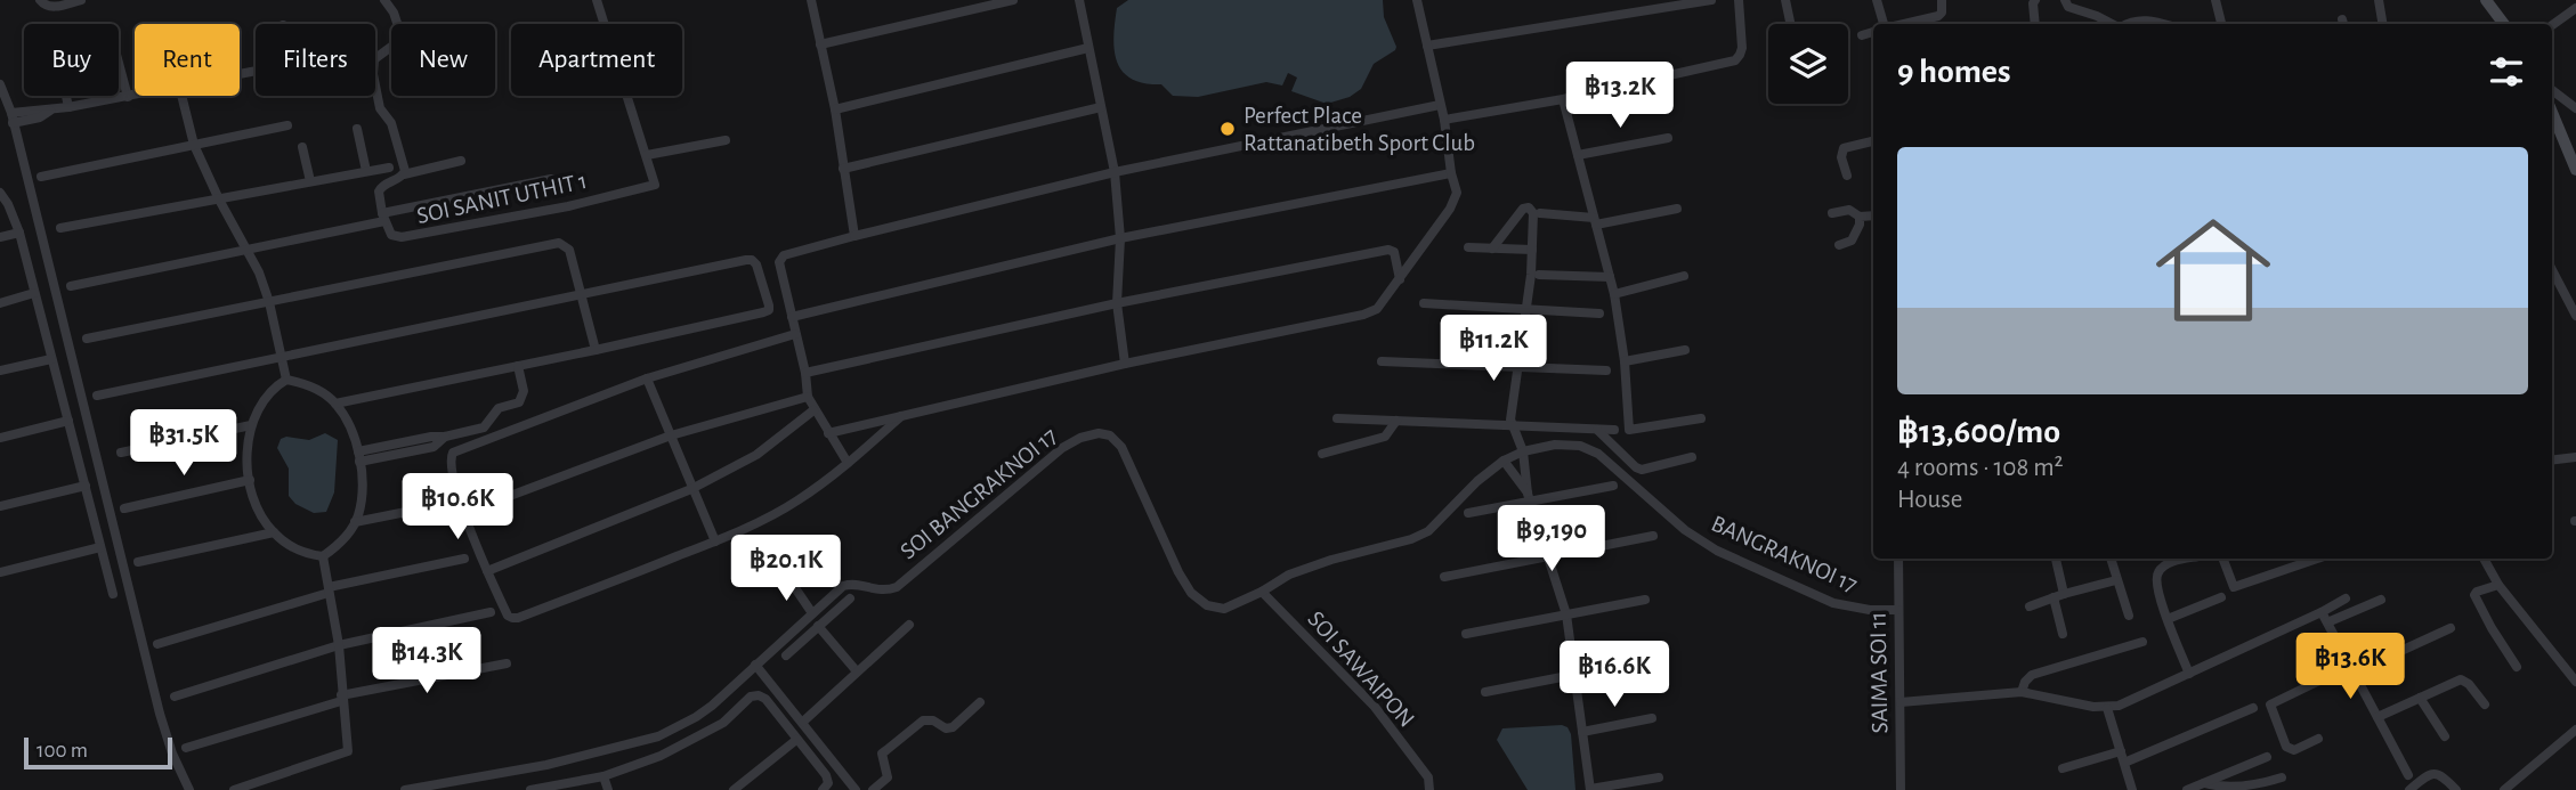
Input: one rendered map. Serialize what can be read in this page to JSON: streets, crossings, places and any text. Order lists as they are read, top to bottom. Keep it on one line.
{"streets":{"street":["SOI SANIT UTHIT 1","SOI BANGRAKNOI 17","BANGRAKNOI 17","SOI SAWAIPON","SAIMA SOI 11"]},"crossings":[["SOI BANGRAKNOI 17","BANGRAKNOI 17"],["SOI BANGRAKNOI 17","SOI SAWAIPON"],["BANGRAKNOI 17","SOI SAWAIPON"],["BANGRAKNOI 17","SAIMA SOI 11"]],"places":["Perfect Place Rattanatibeth Sport Club"],"scale_bar":"100 m","page":{"chip":["Buy","Rent","Filters","New","Apartment"],"heading":"9 homes","price":["฿13.2K","฿11.2K","฿31.5K","฿10.6K","฿9,190","฿20.1K","฿14.3K","฿13.6K","฿16.6K"],"list":[{"name":"฿13,600/mo","note":"4 rooms · 108 m² · House"}],"scale":"100 m"}}
